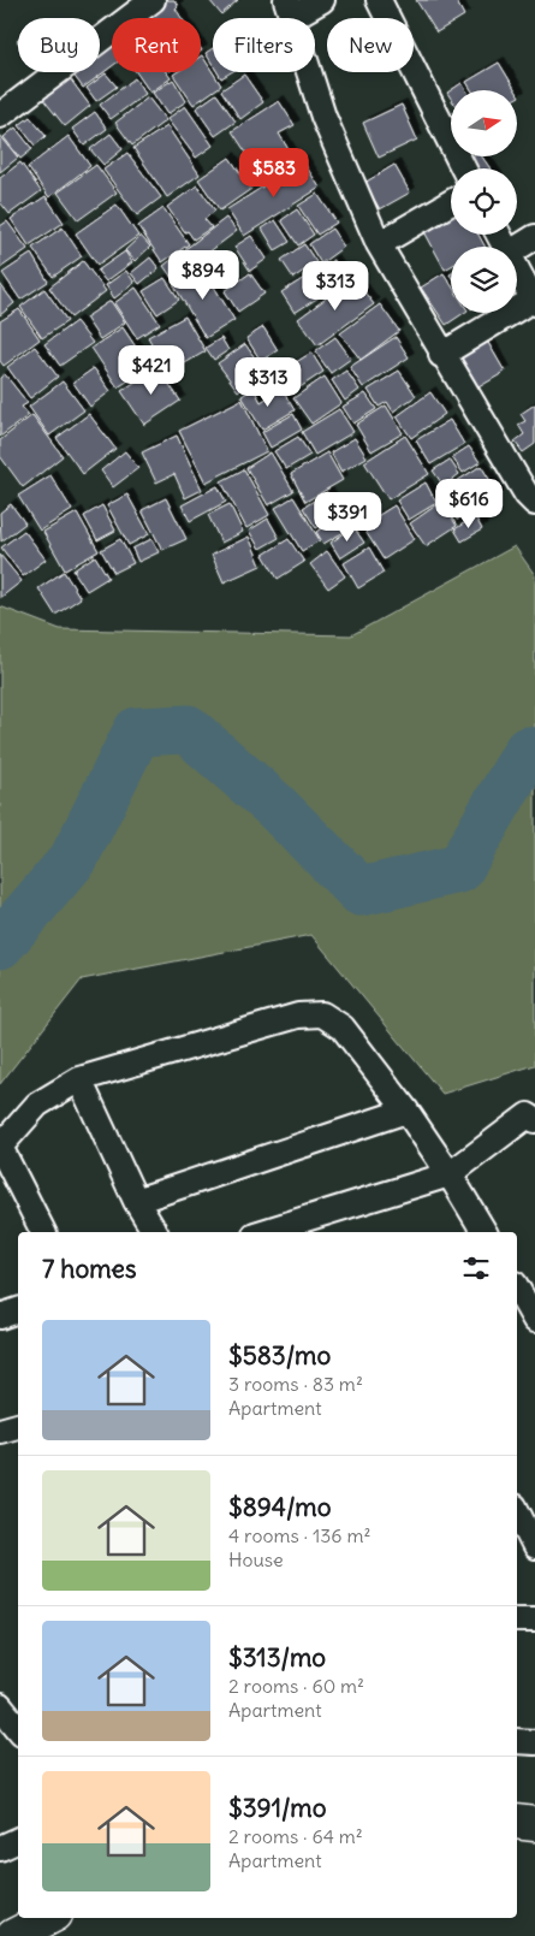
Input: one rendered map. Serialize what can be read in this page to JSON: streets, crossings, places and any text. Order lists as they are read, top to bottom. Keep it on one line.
{"north":"right","page":{"chip":["Buy","Rent","Filters","New"],"price":["$583","$894","$313","$421","$313","$616","$391"],"heading":"7 homes","list":[{"name":"$583/mo","note":"3 rooms · 83 m² · Apartment"},{"name":"$894/mo","note":"4 rooms · 136 m² · House"},{"name":"$313/mo","note":"2 rooms · 60 m² · Apartment"},{"name":"$391/mo","note":"2 rooms · 64 m² · Apartment"}]}}
